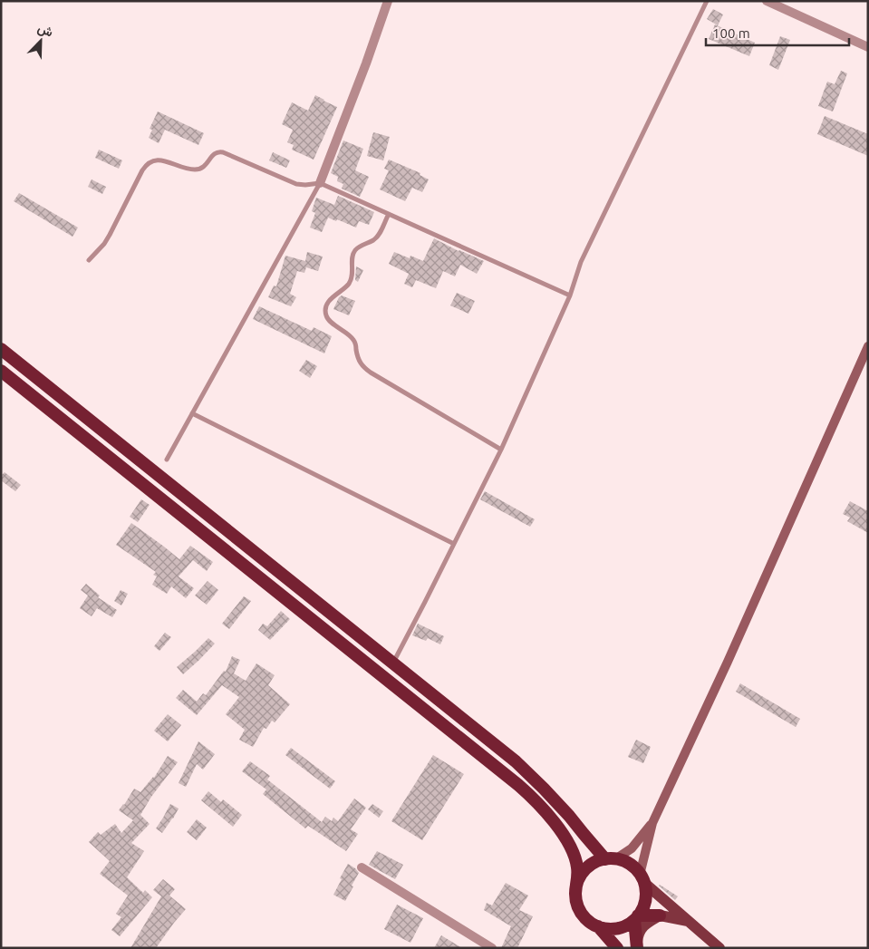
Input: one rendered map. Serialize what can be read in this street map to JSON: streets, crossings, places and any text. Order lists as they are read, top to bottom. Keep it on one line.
{"scale_bar":"100 m","north":"top right"}
